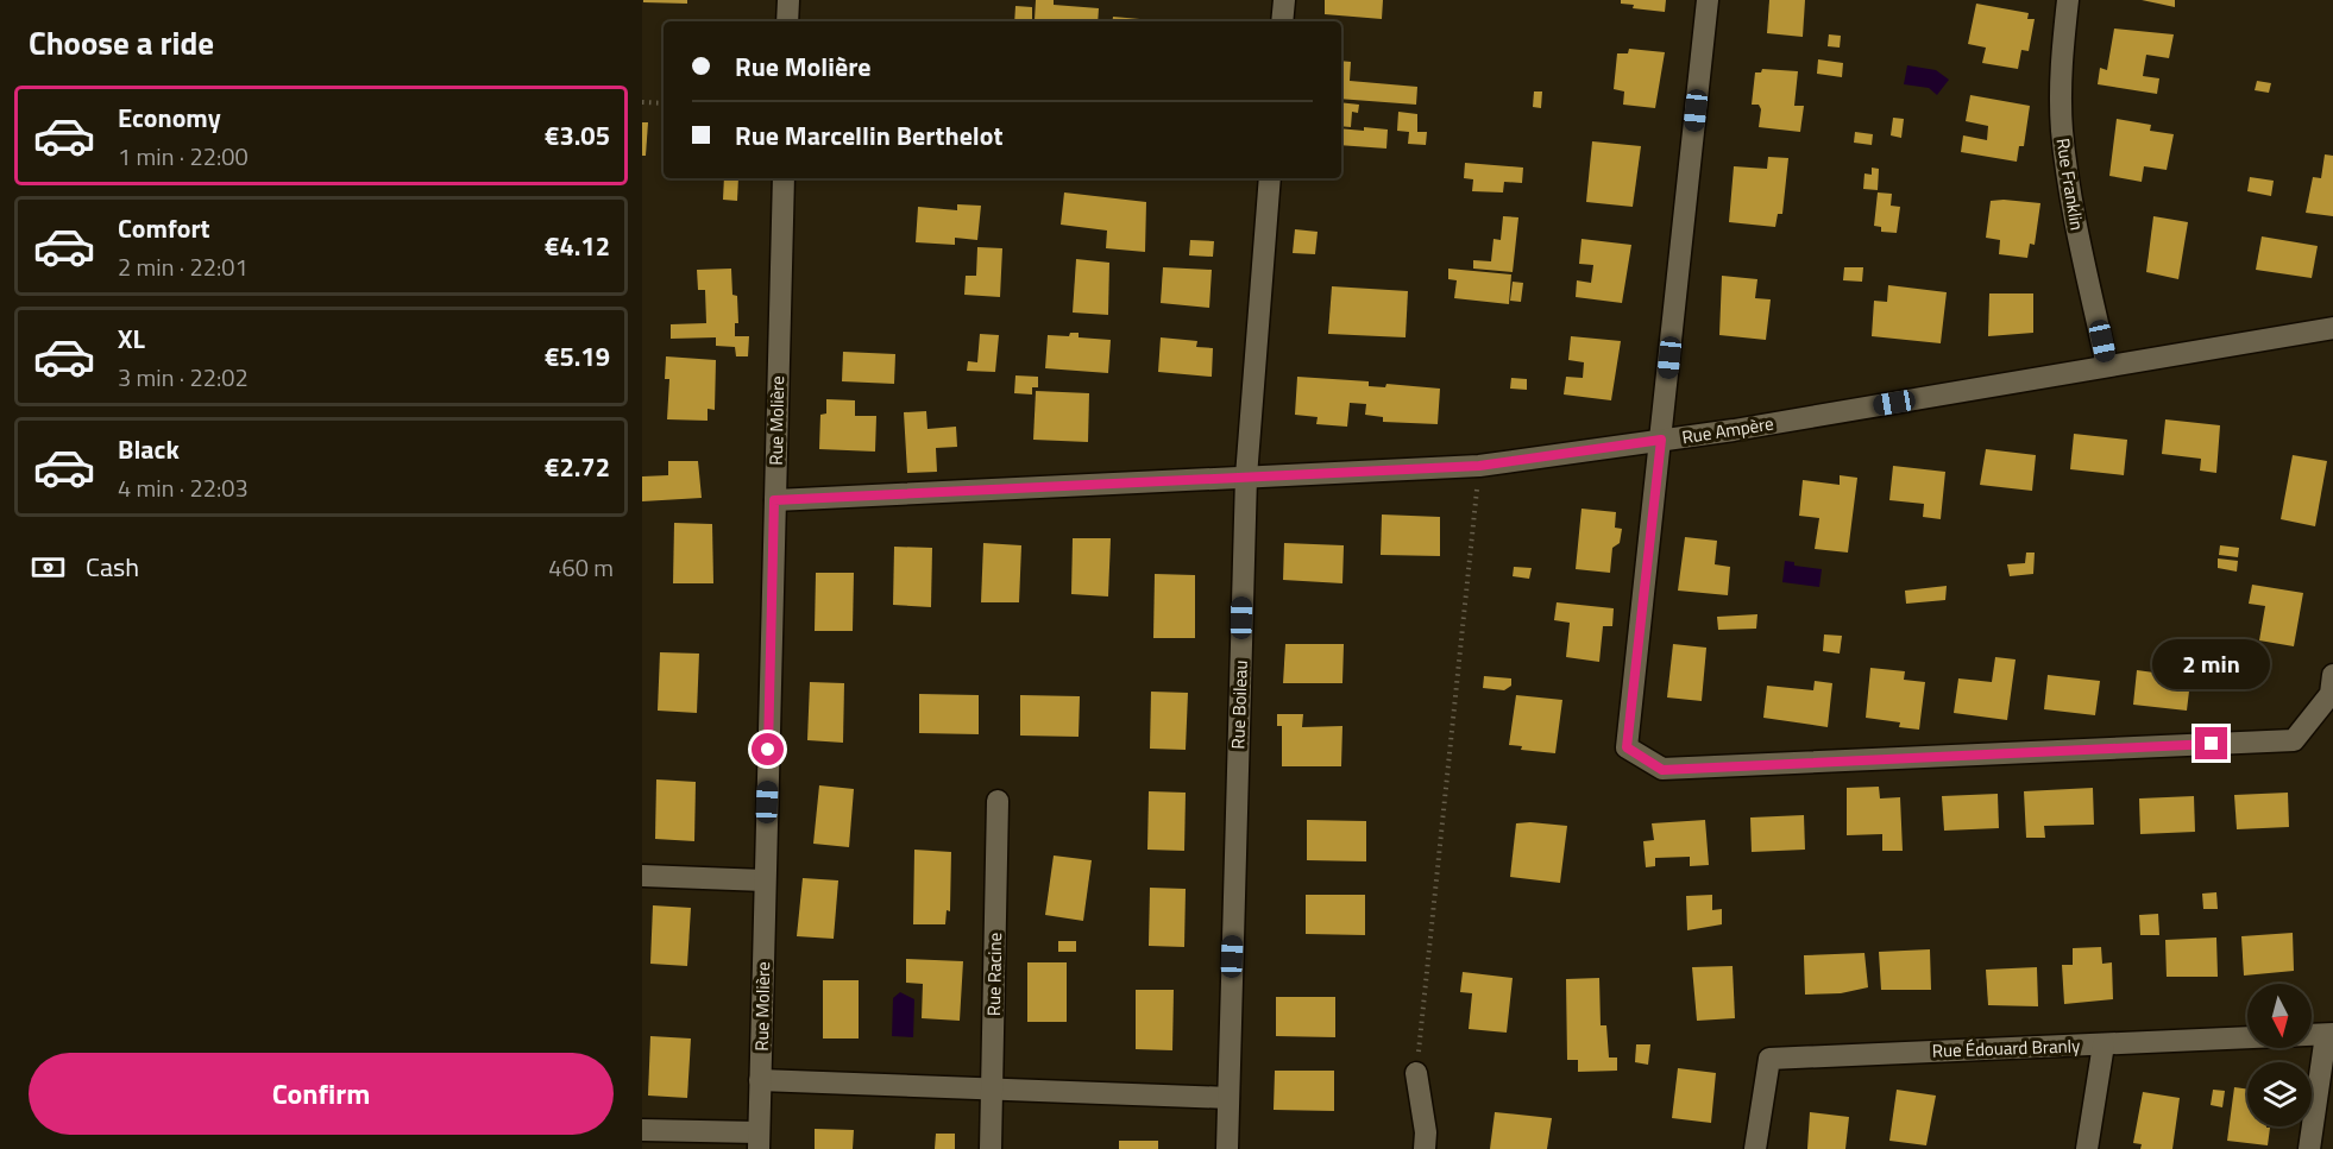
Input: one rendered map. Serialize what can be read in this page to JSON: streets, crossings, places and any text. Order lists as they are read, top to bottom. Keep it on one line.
{"streets":{"street":["Rue Franklin","Rue Molière","Rue Ampère","Rue Boileau","Rue Racine","Rue Édouard Branly"]},"crossings":[["Rue Franklin","Rue Ampère"],["Rue Molière","Rue Ampère"],["Rue Ampère","Rue Boileau"]],"north":"bottom","page":{"heading":"Choose a ride","banner":["Rue Molière","Rue Marcellin Berthelot"],"list":[{"name":"Economy","note":"1 min · 22:00","value":"€3.05"},{"name":"Comfort","note":"2 min · 22:01","value":"€4.12"},{"name":"XL","note":"3 min · 22:02","value":"€5.19"},{"name":"Black","note":"4 min · 22:03","value":"€2.72"}],"pay":["Cash","460 m"],"bubble":"2 min","buttons":"Confirm"}}
